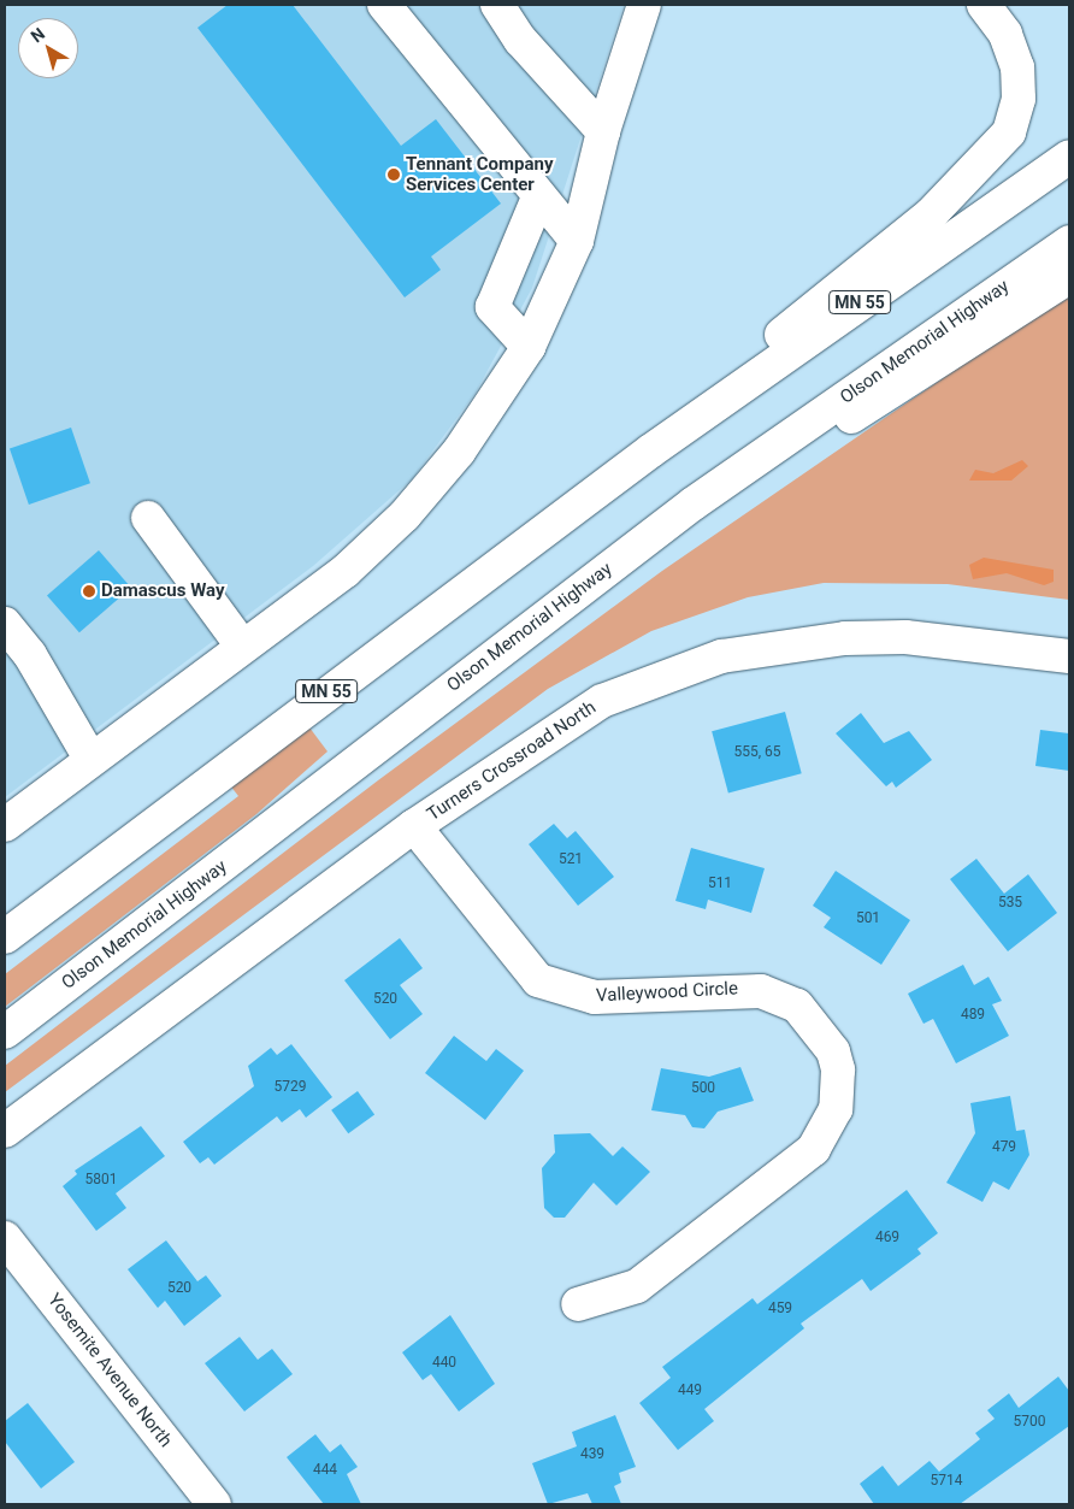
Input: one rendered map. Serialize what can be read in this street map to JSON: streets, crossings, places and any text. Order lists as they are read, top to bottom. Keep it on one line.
{"streets":{"main road":["MN 55","Olson Memorial Highway","Turners Crossroad North","Valleywood Circle","Yosemite Avenue North"]},"crossings":[["Turners Crossroad North","Valleywood Circle"]],"places":["Tennant Company Services Center","Damascus Way"],"house_numbers":["555, 65","521","511","535","501","520","489","5729","500","479","5801","469","520","459","440","449","5700","439","444","5714"],"north":"top left"}
